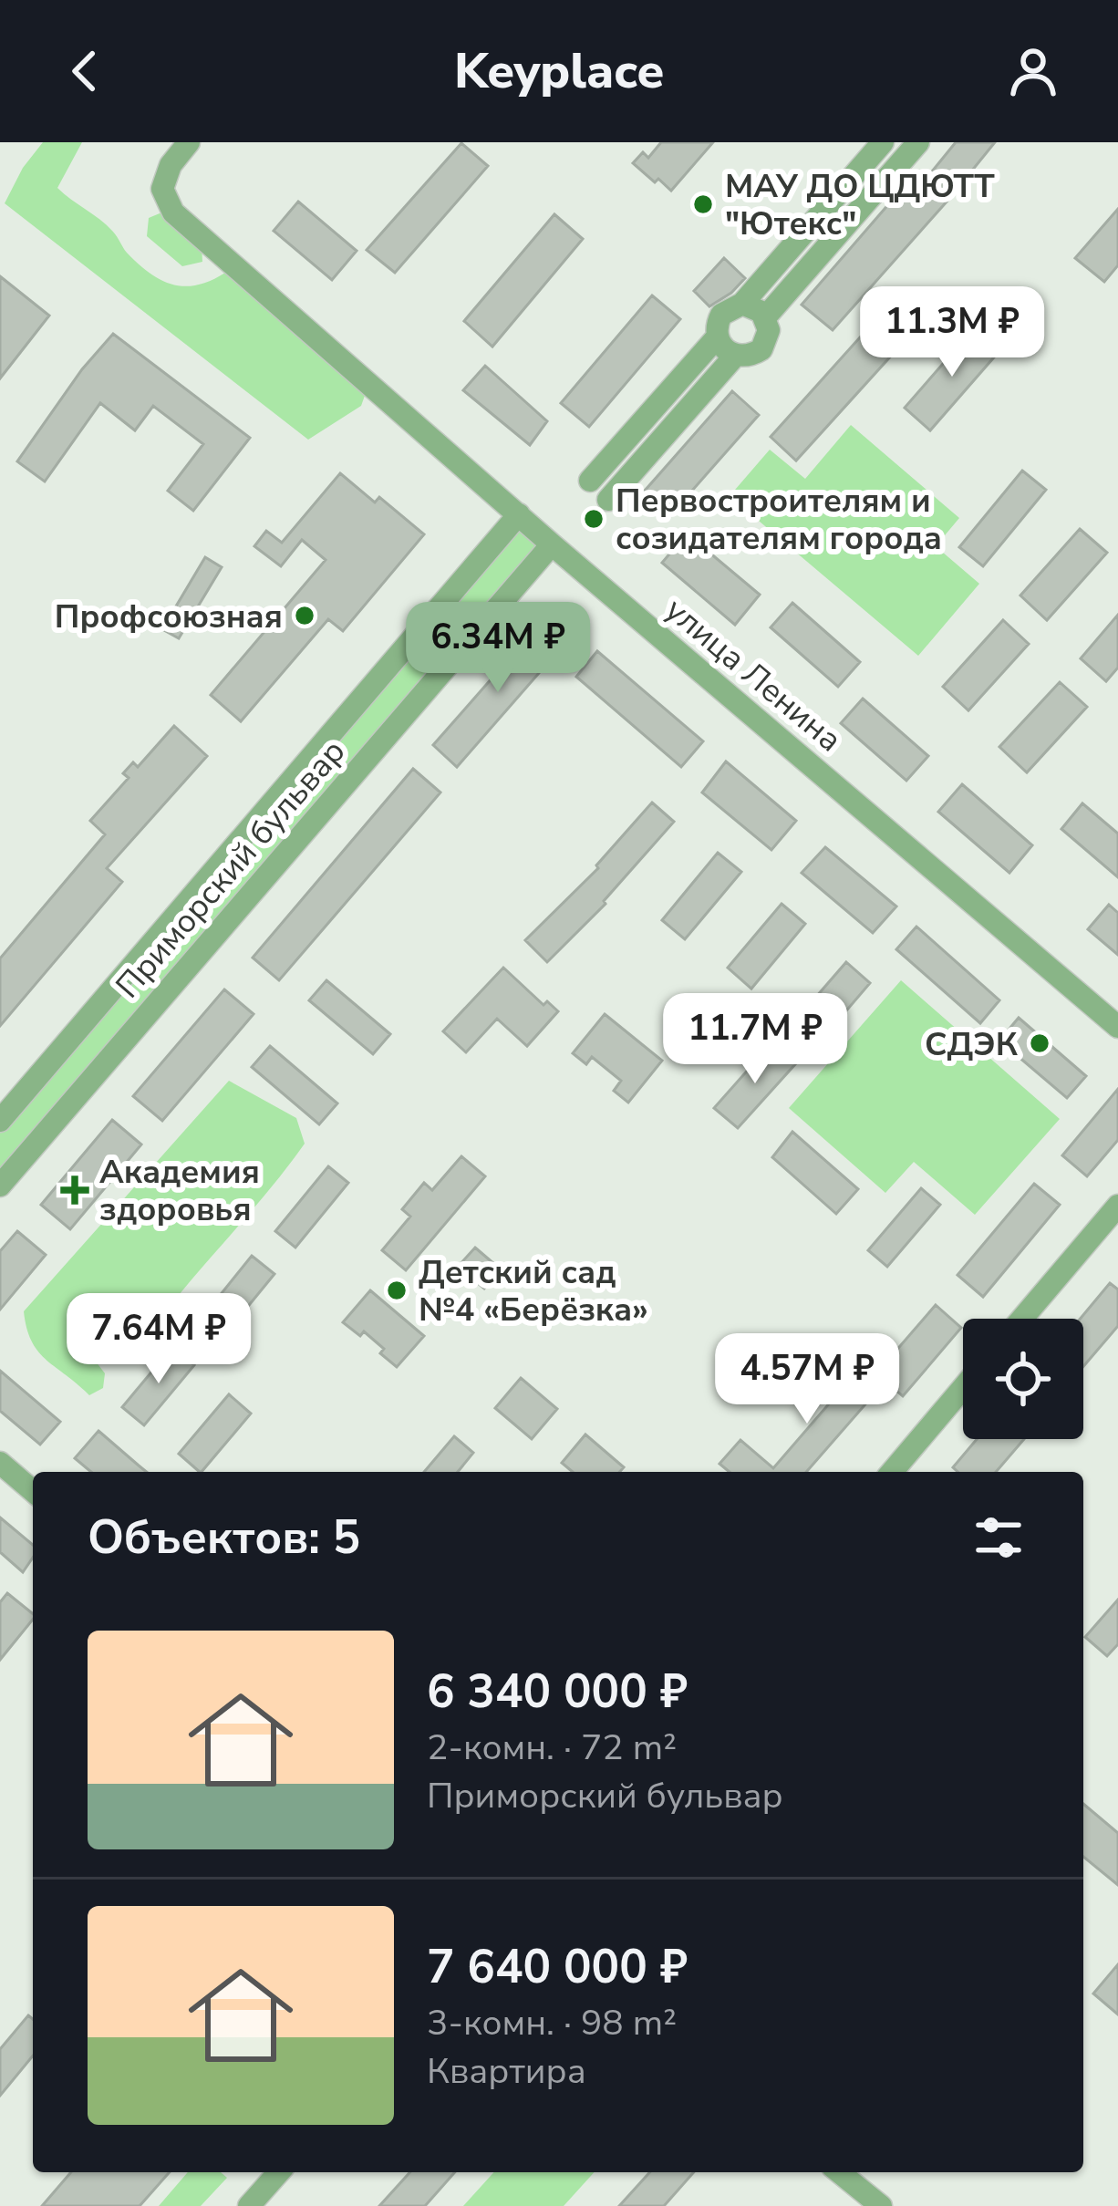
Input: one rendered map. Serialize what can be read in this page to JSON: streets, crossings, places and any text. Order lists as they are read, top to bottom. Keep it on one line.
{"streets":{"street":["улица Ленина","Приморский бульвар"]},"crossings":[["улица Ленина","Приморский бульвар"]],"places":{"other":["МАУ ДО ЦДЮТТ \"Ютекс\"","Первостроителям и созидателям города","Профсоюзная","СДЭК","Детский сад №4 «Берёзка»"],"health":["Академия здоровья"]},"page":{"header":"Keyplace","price":["11.3M ₽","6.34M ₽","11.7M ₽","7.64M ₽","4.57M ₽"],"heading":"Объектов: 5","list":[{"name":"6 340 000 ₽","note":"2-комн. · 72 m² · Приморский бульвар"},{"name":"7 640 000 ₽","note":"3-комн. · 98 m² · Квартира"}]}}
